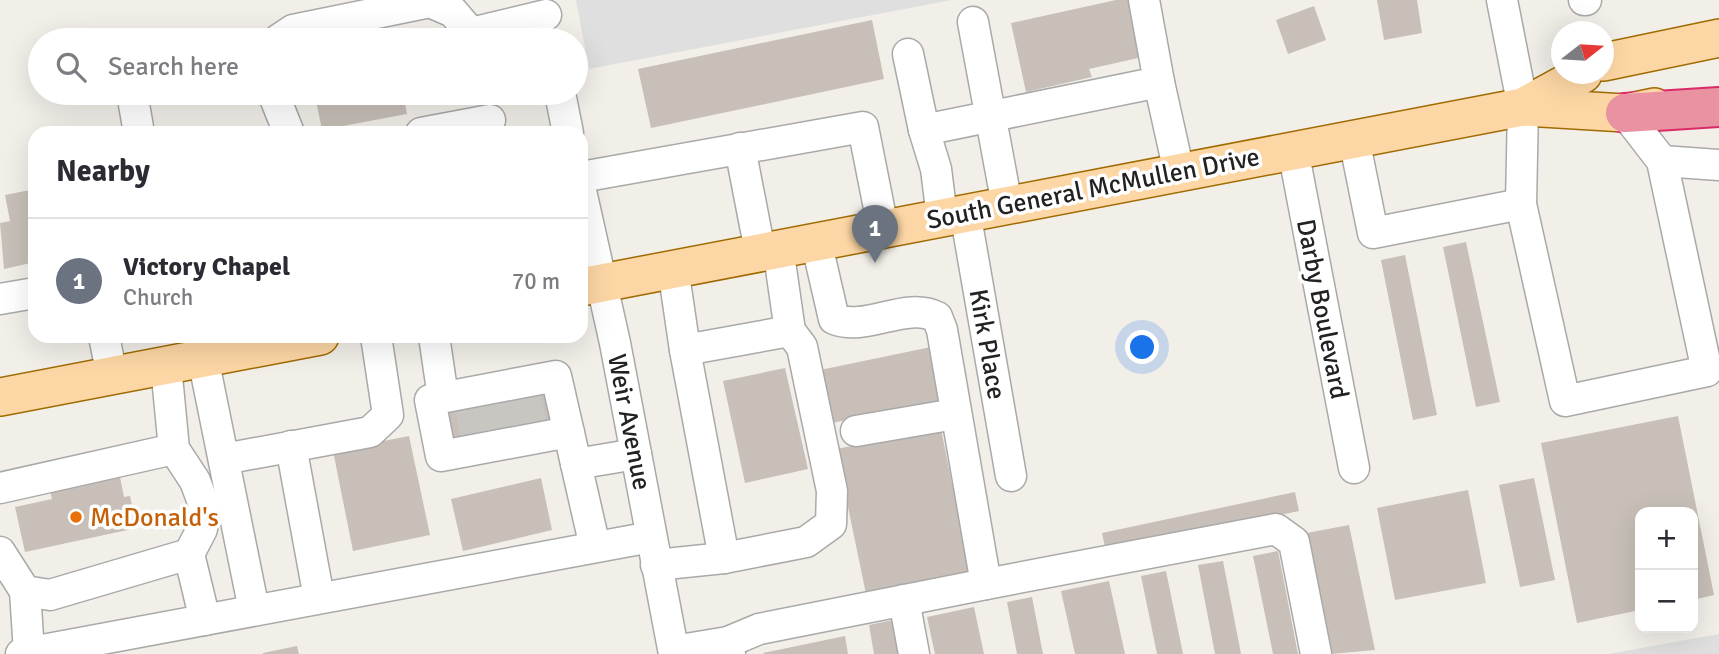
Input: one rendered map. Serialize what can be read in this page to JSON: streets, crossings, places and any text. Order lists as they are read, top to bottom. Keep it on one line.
{"streets":{"main road":["South General McMullen Drive"],"street":["Darby Boulevard","Kirk Place","Weir Avenue"]},"crossings":[["South General McMullen Drive","Darby Boulevard"],["South General McMullen Drive","Kirk Place"],["South General McMullen Drive","Weir Avenue"]],"places":["McDonald's"],"north":"right","page":{"search":"Search here","heading":"Nearby","pins":"1","list":[{"mark":"1","name":"Victory Chapel","note":"Church","value":"70 m"}],"map_buttons":["+","−"]}}
